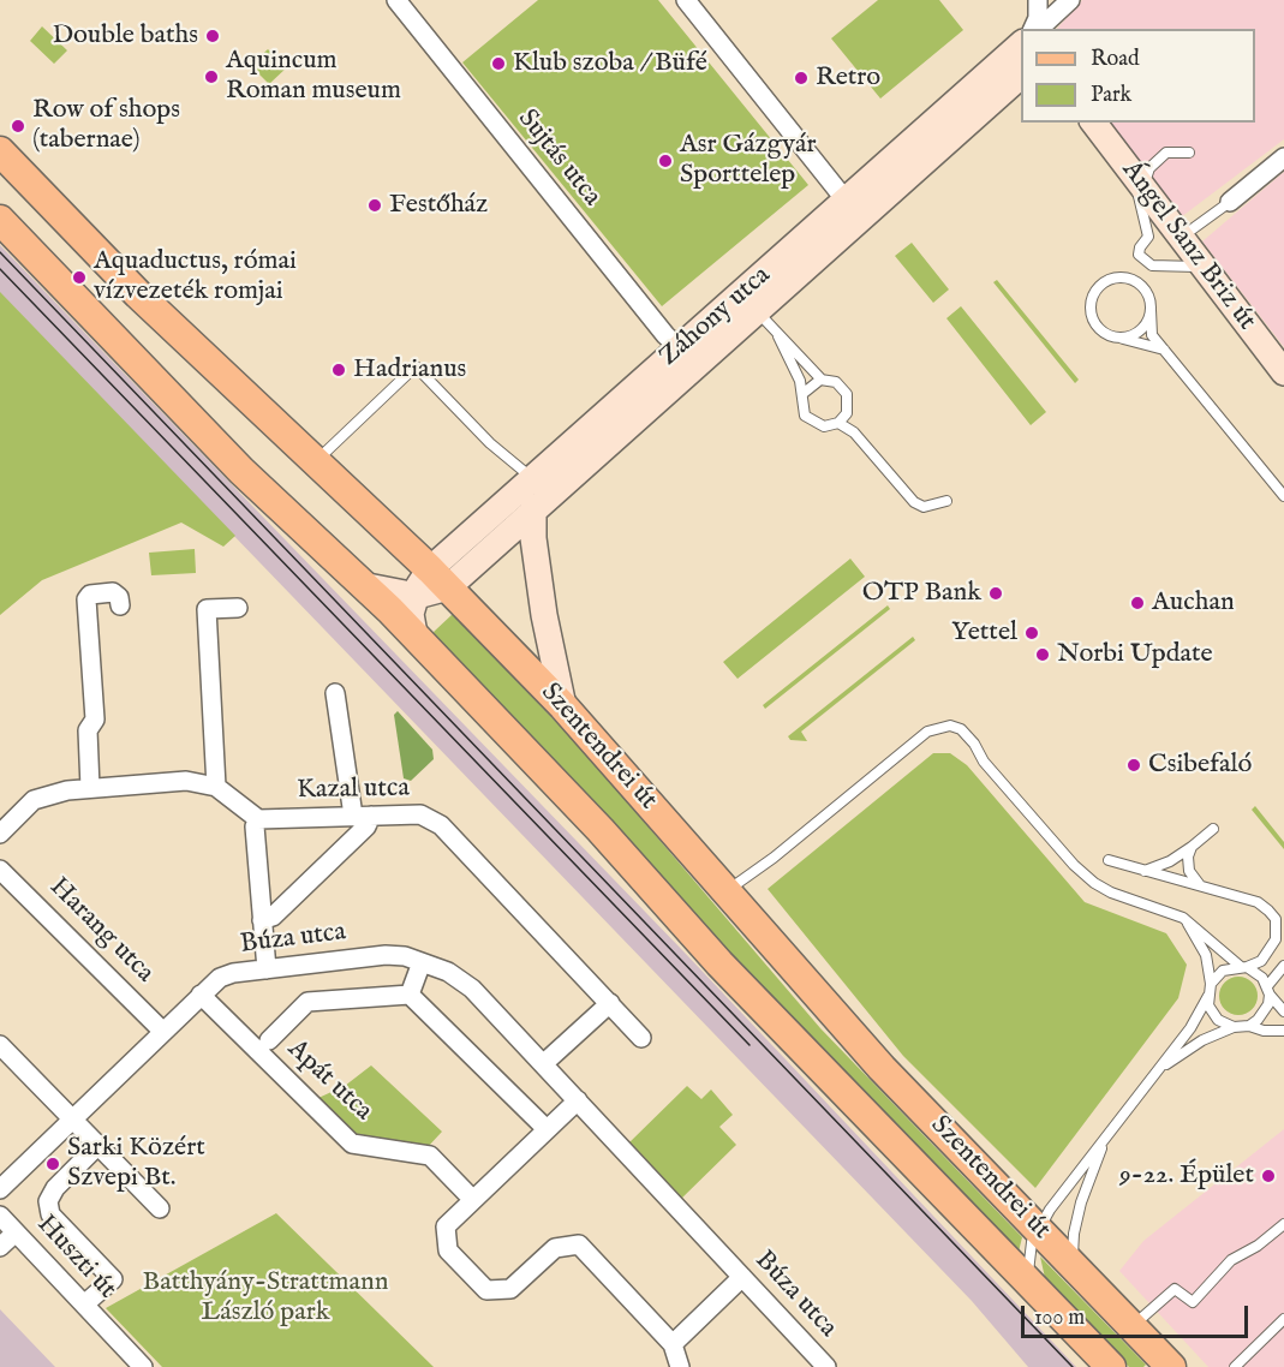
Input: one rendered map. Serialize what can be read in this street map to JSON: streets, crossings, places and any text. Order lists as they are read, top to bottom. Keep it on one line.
{"streets":{"main road":["Ángel Sanz Briz út","Záhony utca","Szentendrei út"],"street":["Sujtás utca","Kazal utca","Harang utca","Búza utca","Apát utca","Huszti út"]},"crossings":[["Sujtás utca","Záhony utca"],["Záhony utca","Szentendrei út"],["Harang utca","Búza utca"],["Búza utca","Apát utca"]],"parks":["Batthyány-Strattmann László park"],"places":["Double baths","Klub szoba / Büfé","Aquincum Roman museum","Retro","Row of shops (tabernae)","Asr Gázgyár Sporttelep","Festőház","Aquaductus, római vízvezeték romjai","Hadrianus","OTP Bank","Auchan","Yettel","Norbi Update","Csibefaló","Sarki Közért Szvepi Bt.","9-22. Épület"],"legend":["Road","Park"],"scale_bar":"100 m"}
